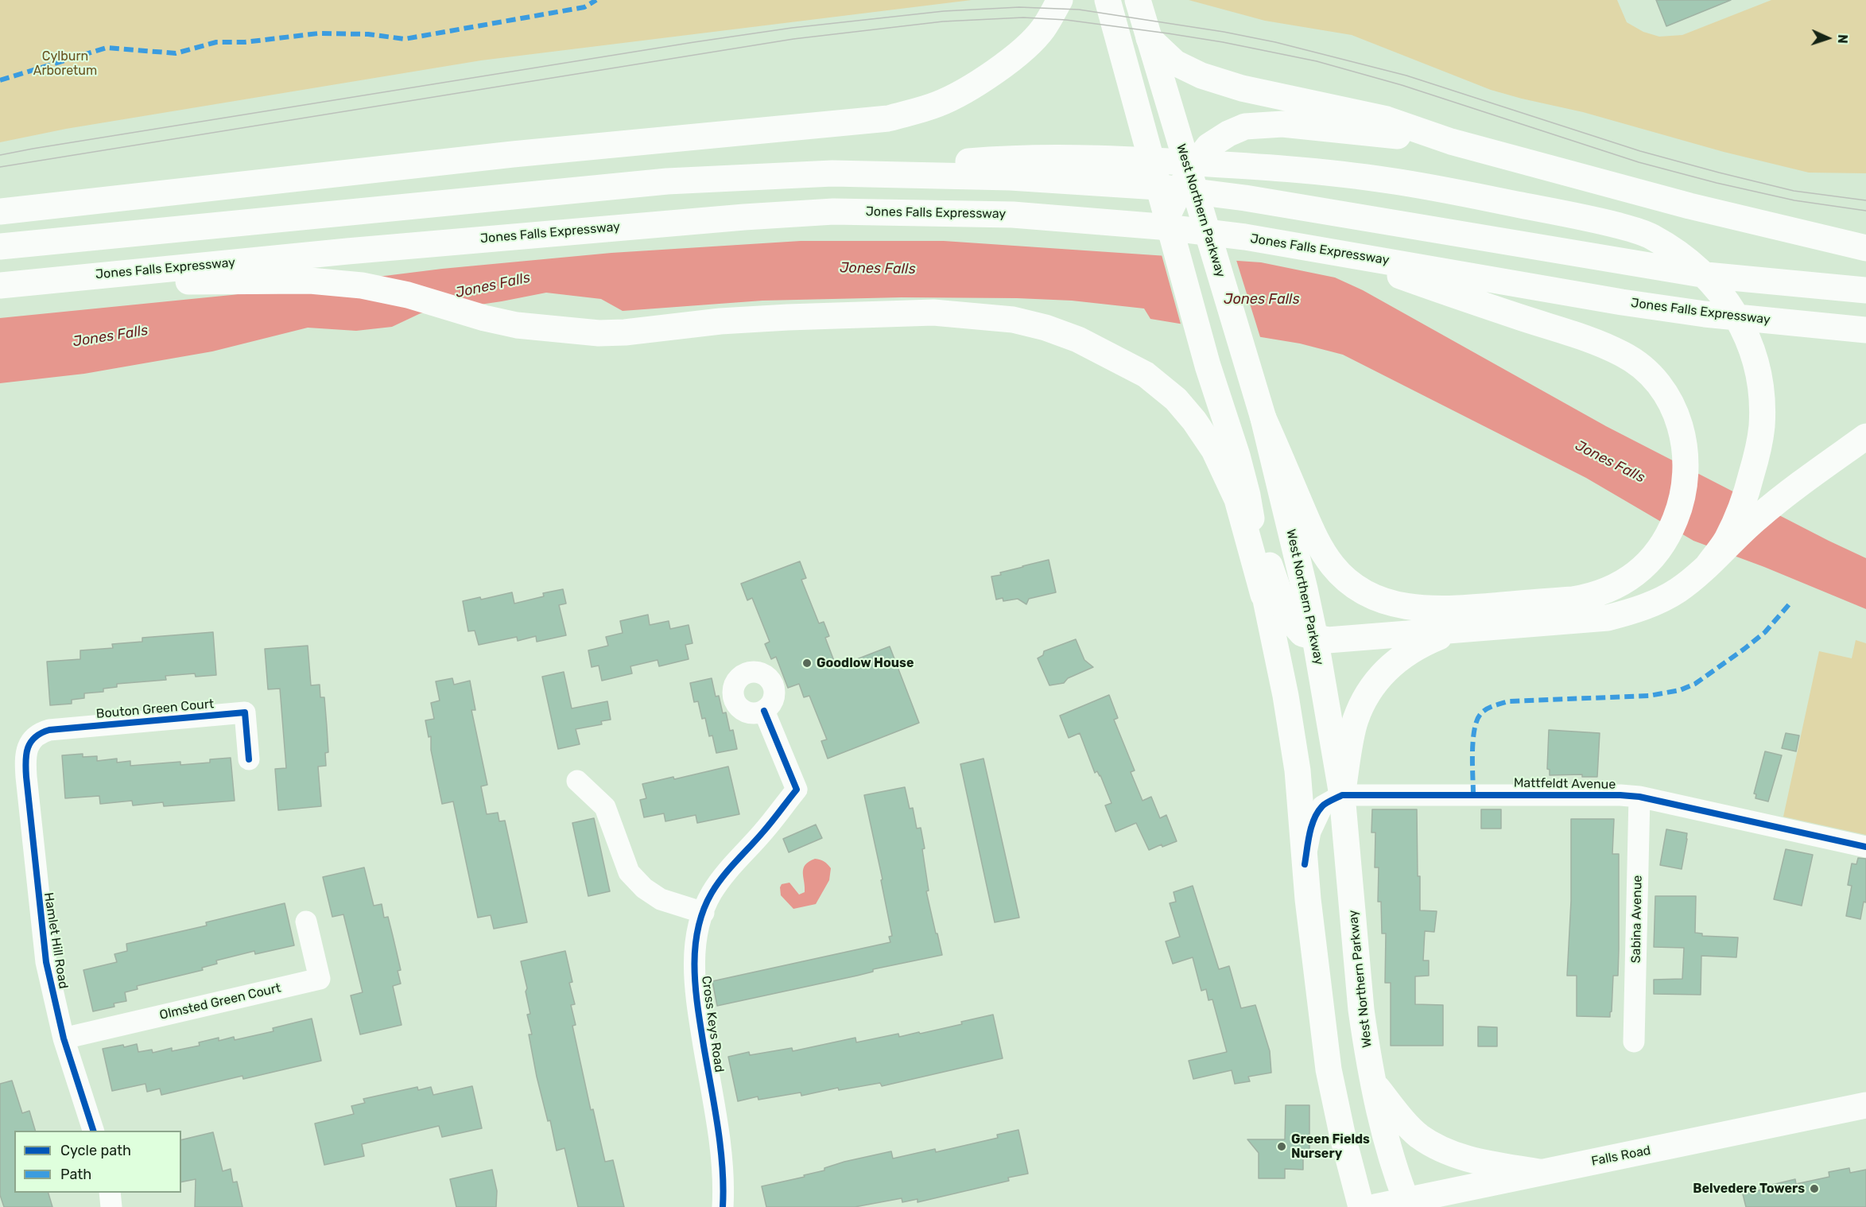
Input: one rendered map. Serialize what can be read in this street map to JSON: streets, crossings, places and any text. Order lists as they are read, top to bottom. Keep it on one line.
{"streets":{"main road":["West Northern Parkway","Jones Falls Expressway","Falls Road"],"street":["Bouton Green Court","Mattfeldt Avenue","Sabina Avenue","Hamlet Hill Road","Olmsted Green Court","Cross Keys Road"]},"crossings":[["West Northern Parkway","Mattfeldt Avenue"],["West Northern Parkway","Falls Road"],["Bouton Green Court","Hamlet Hill Road"],["Mattfeldt Avenue","Sabina Avenue"],["Hamlet Hill Road","Olmsted Green Court"]],"water":["Jones Falls"],"parks":["Cylburn Arboretum"],"places":["Goodlow House","Green Fields Nursery","Belvedere Towers"],"legend":["Cycle path","Path"],"north":"right"}
